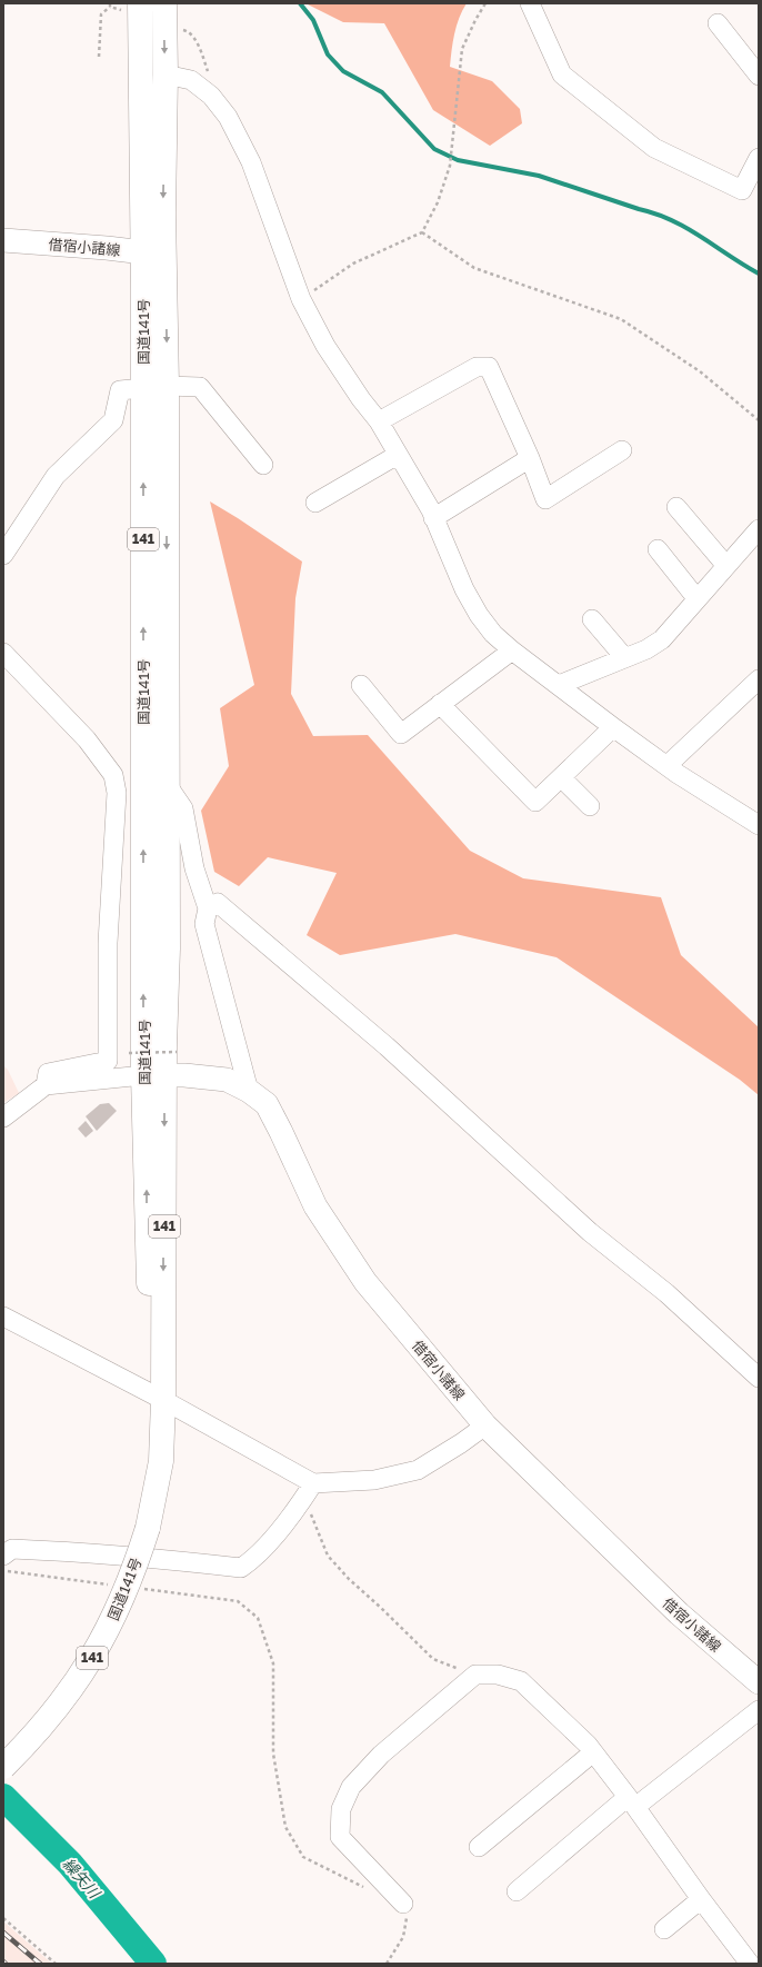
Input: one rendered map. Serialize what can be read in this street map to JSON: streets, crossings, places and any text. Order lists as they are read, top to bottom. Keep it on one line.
{"streets":{"highway":["国道141号","141"],"main road":["借宿小諸線"]},"crossings":[["借宿小諸線","国道141号"]],"water":["繰矢川"]}
